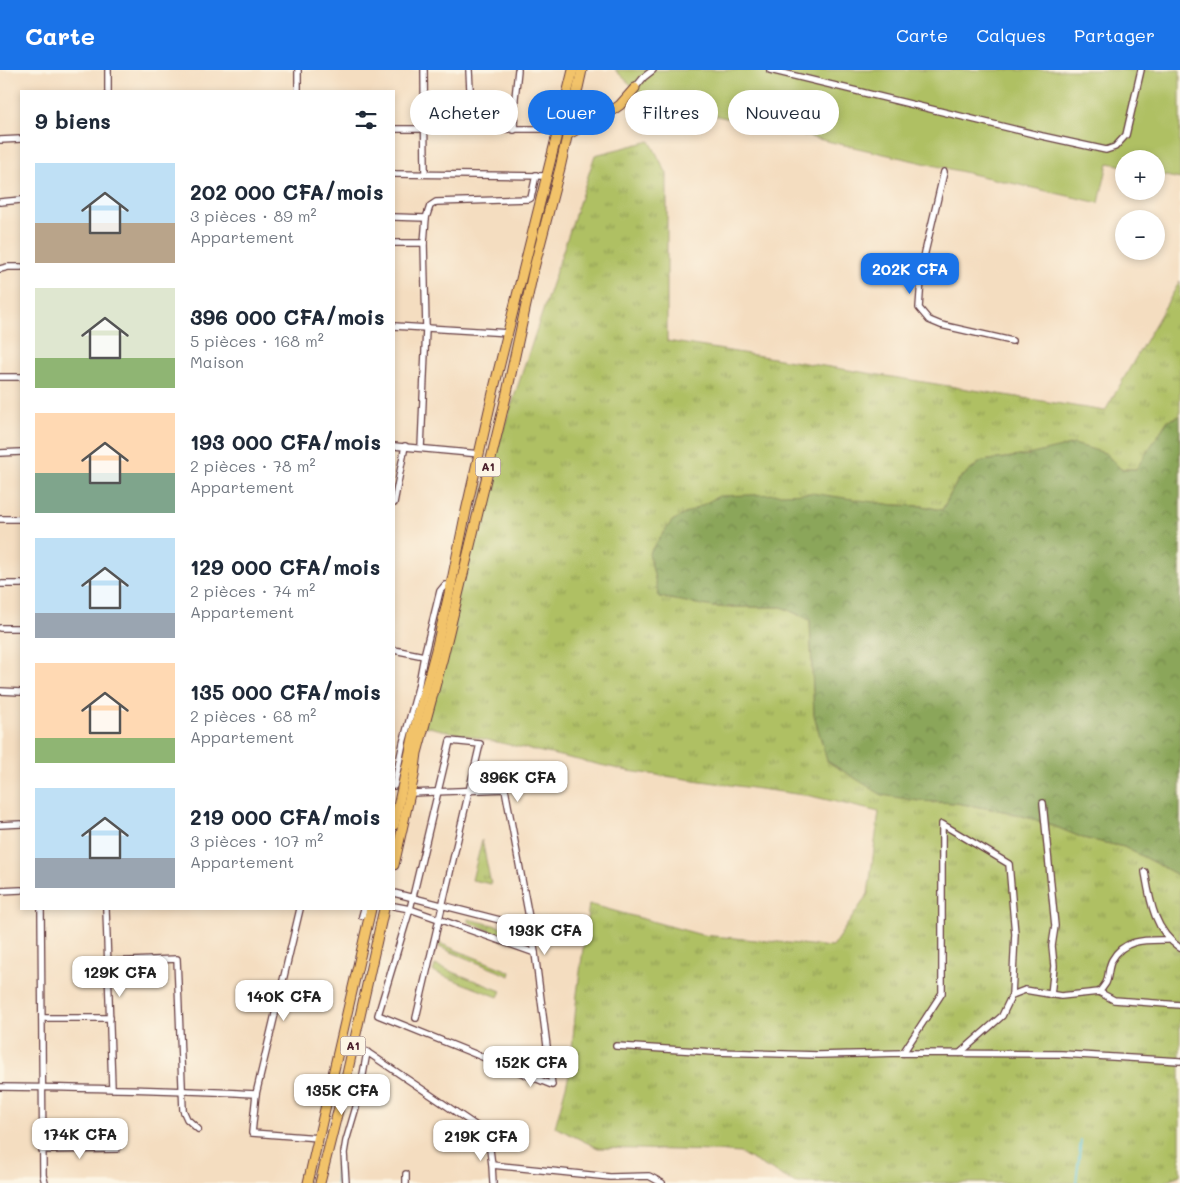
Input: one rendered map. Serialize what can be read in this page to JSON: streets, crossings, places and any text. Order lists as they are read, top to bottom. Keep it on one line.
{"streets":{"main road":["A1"]},"page":{"header":"Carte","nav":["Carte","Calques","Partager"],"chip":["Acheter","Louer","Filtres","Nouveau"],"heading":"9 biens","map_buttons":["+","−"],"list":[{"name":"202 000 CFA/mois","note":"3 pièces · 89 m² · Appartement"},{"name":"396 000 CFA/mois","note":"5 pièces · 168 m² · Maison"},{"name":"193 000 CFA/mois","note":"2 pièces · 78 m² · Appartement"},{"name":"129 000 CFA/mois","note":"2 pièces · 74 m² · Appartement"},{"name":"135 000 CFA/mois","note":"2 pièces · 68 m² · Appartement"},{"name":"219 000 CFA/mois","note":"3 pièces · 107 m² · Appartement"}],"price":["202K CFA","396K CFA","193K CFA","129K CFA","140K CFA","152K CFA","135K CFA","174K CFA","219K CFA"]}}
